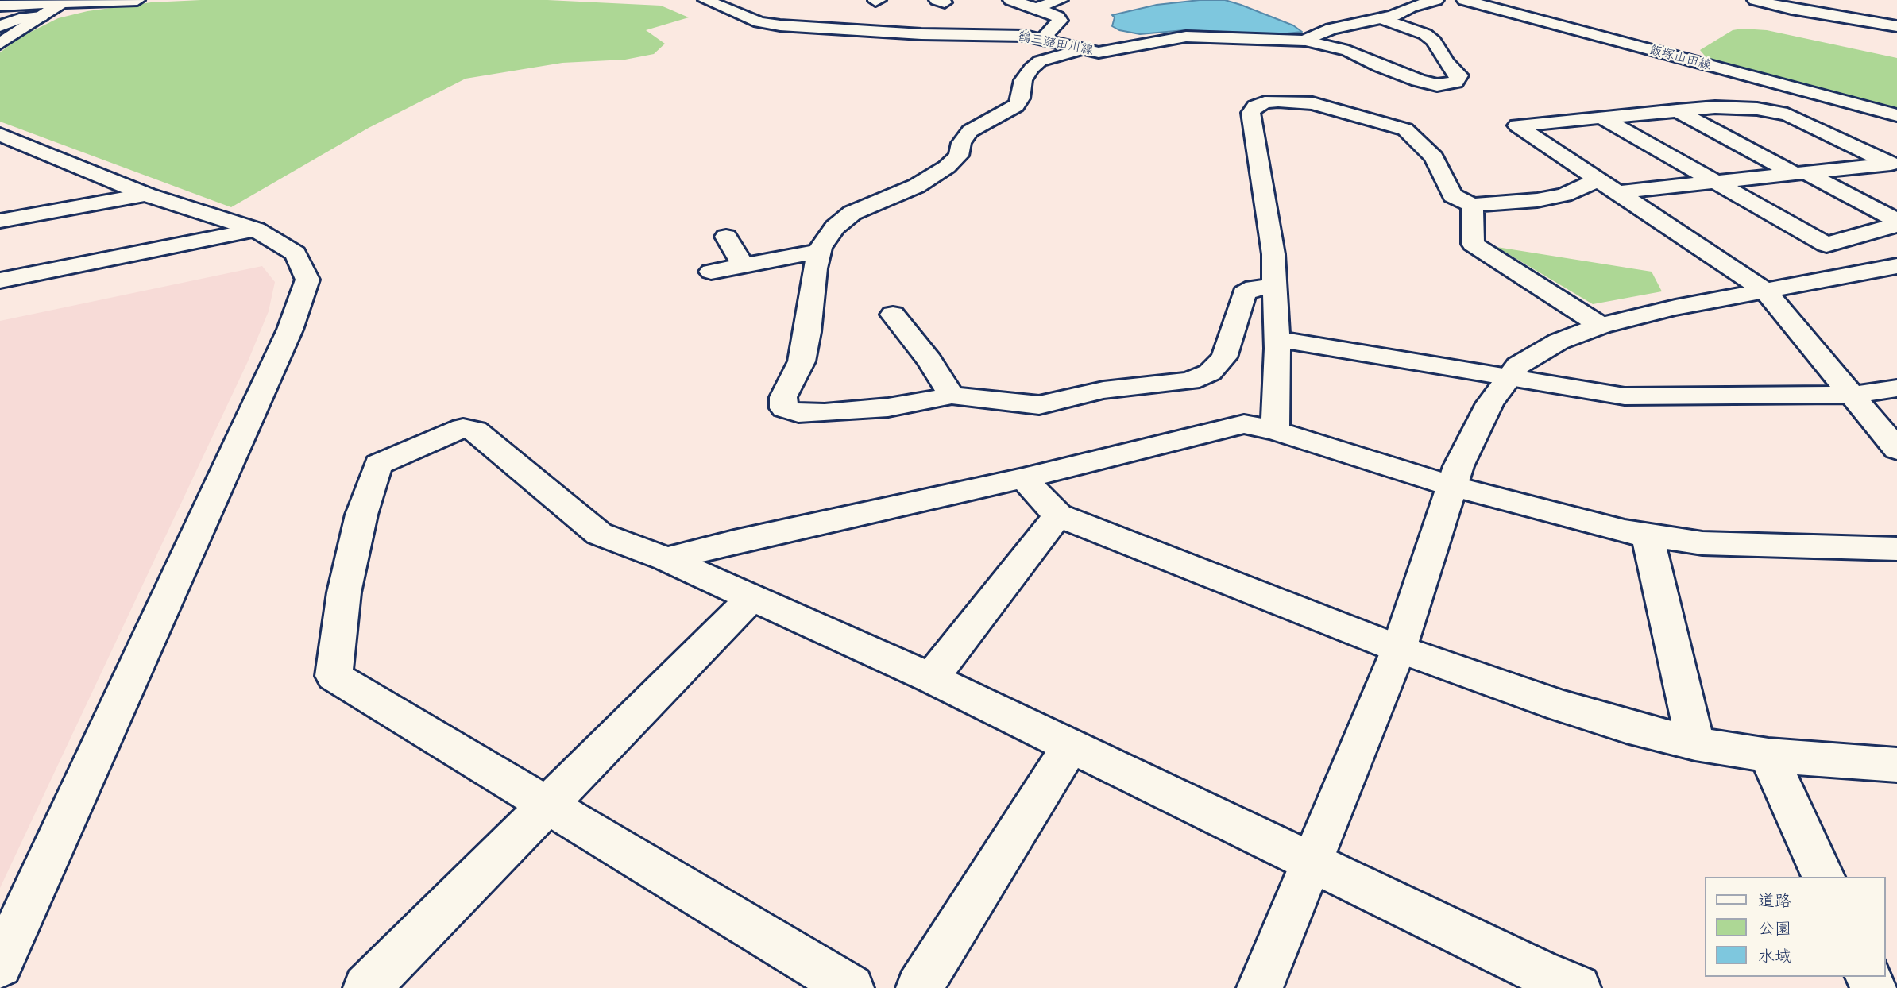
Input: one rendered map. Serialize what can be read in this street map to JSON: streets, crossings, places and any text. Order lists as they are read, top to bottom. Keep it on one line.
{"streets":{"street":["鶴三潴田川線","飯塚山田線"]},"legend":["道路","公園","水域"]}
